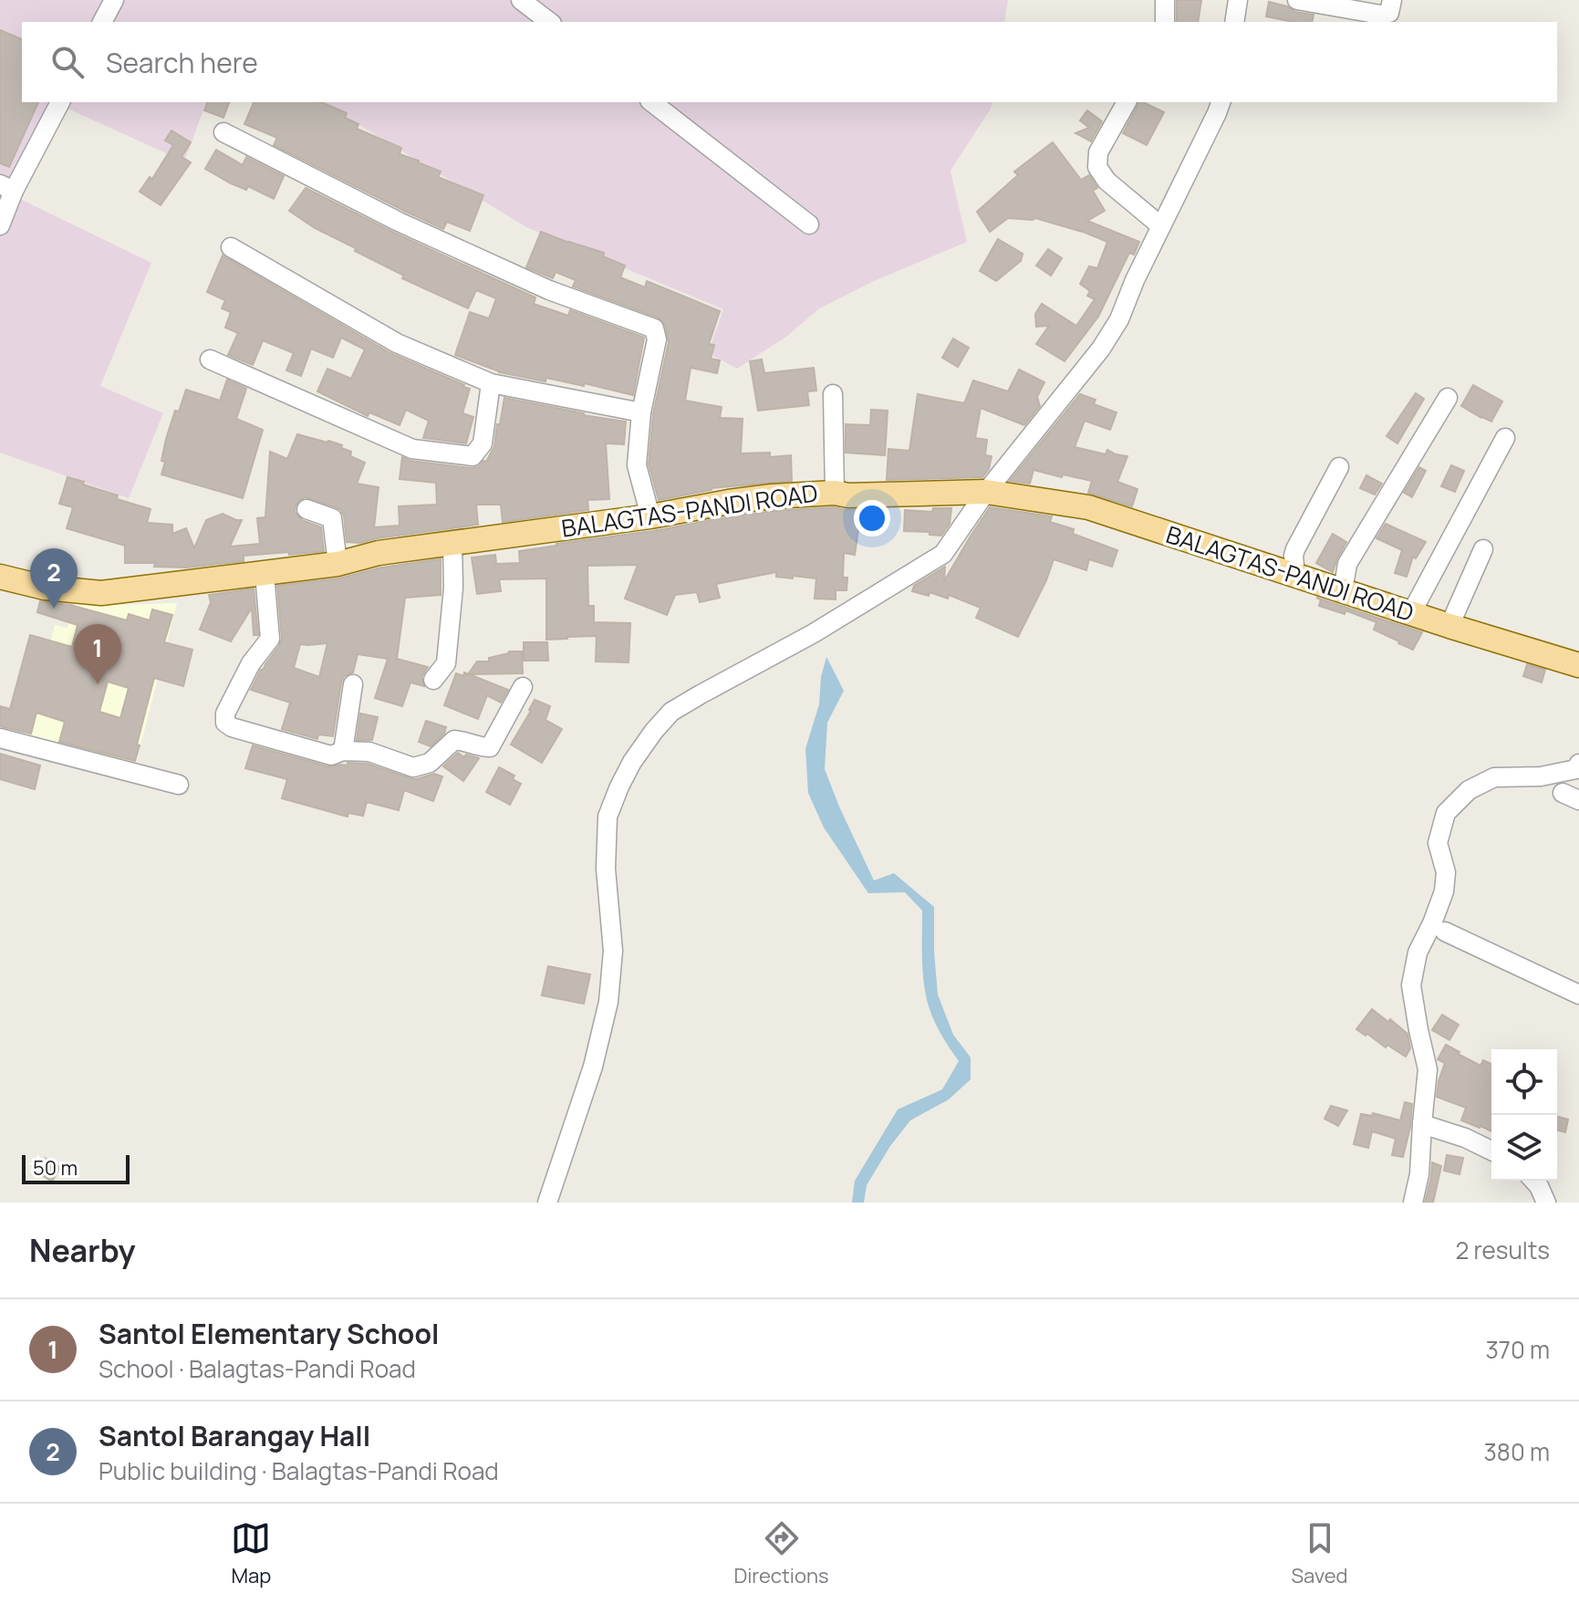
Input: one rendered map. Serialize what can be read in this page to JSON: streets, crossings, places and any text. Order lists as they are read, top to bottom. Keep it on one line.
{"streets":{"main road":["BALAGTAS-PANDI ROAD"]},"scale_bar":"50 m","page":{"search":"Search here","pins":["2","1"],"scale":"50 m","heading":["Nearby","2 results"],"list":[{"mark":"1","name":"Santol Elementary School","note":"School · Balagtas-Pandi Road","value":"370 m"},{"mark":"2","name":"Santol Barangay Hall","note":"Public building · Balagtas-Pandi Road","value":"380 m"}],"nav":["Map","Directions","Saved"]}}
